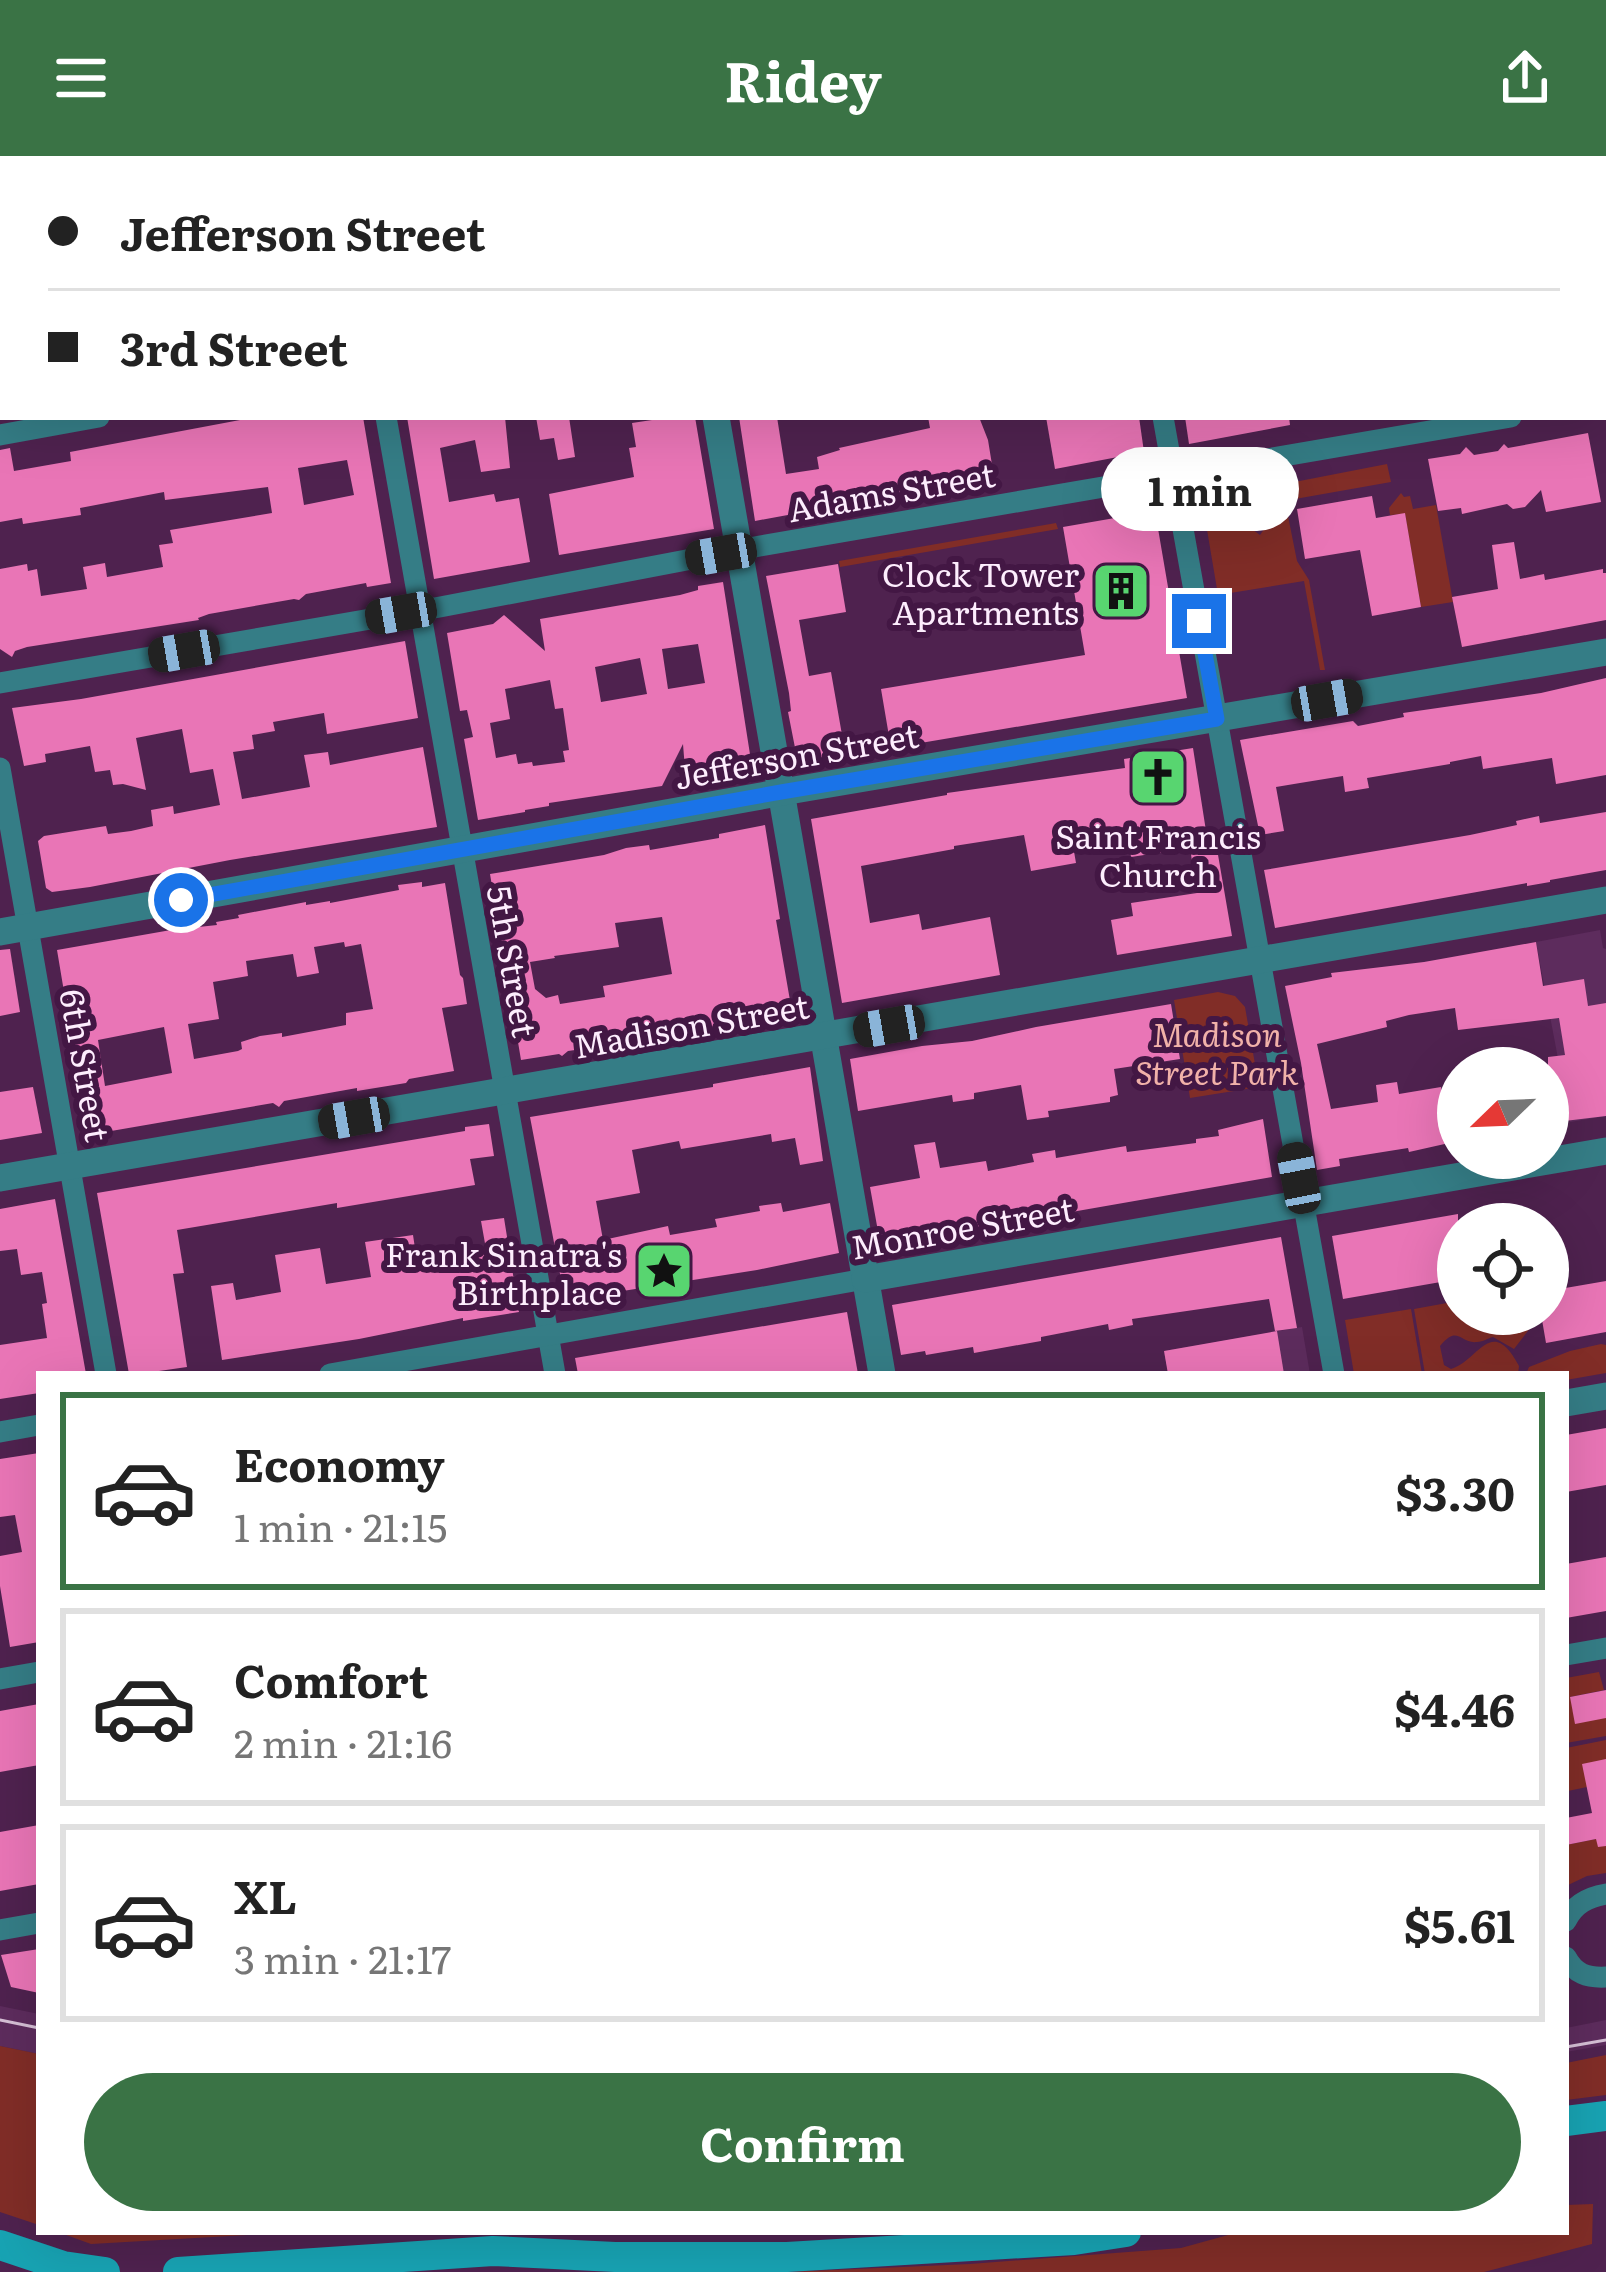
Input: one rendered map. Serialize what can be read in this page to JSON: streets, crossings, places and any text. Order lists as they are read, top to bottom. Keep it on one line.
{"streets":{"street":["Adams Street","Jefferson Street","5th Street","Madison Street","6th Street","Monroe Street"]},"crossings":[["Adams Street","5th Street"],["Jefferson Street","5th Street"],["Jefferson Street","6th Street"],["5th Street","Madison Street"],["5th Street","Monroe Street"],["Madison Street","6th Street"]],"parks":["Madison Street Park"],"places":{"building":["Clock Tower Apartments"],"church":["Saint Francis Church"],"place":["Frank Sinatra's Birthplace"]},"north":"bottom left","page":{"header":"Ridey","banner":["Jefferson Street","3rd Street"],"bubble":"1 min","list":[{"name":"Economy","note":"1 min · 21:15","value":"$3.30"},{"name":"Comfort","note":"2 min · 21:16","value":"$4.46"},{"name":"XL","note":"3 min · 21:17","value":"$5.61"}],"buttons":"Confirm"}}
